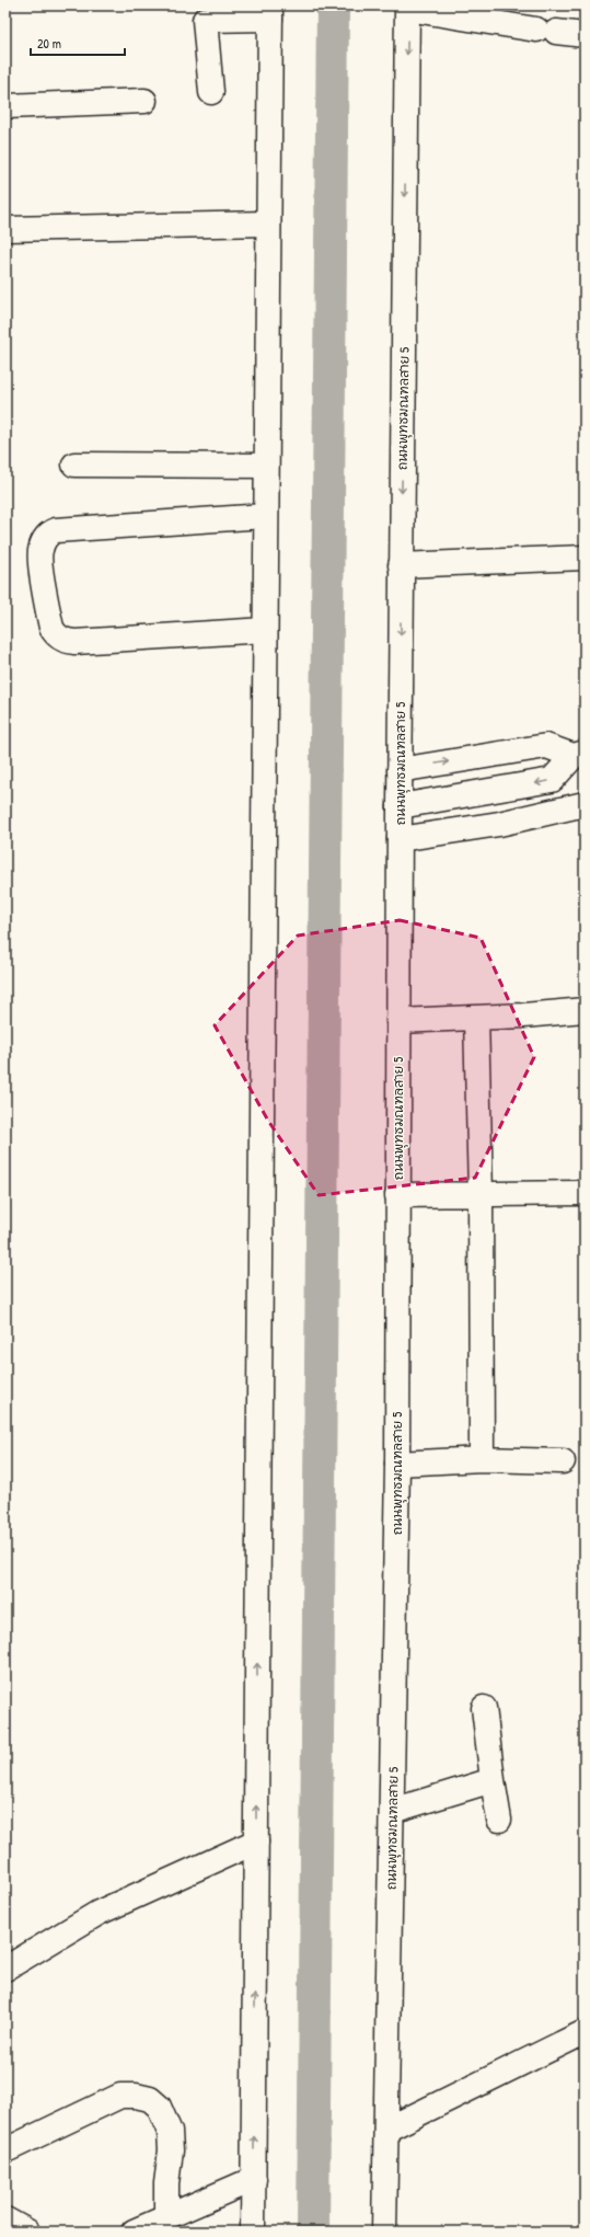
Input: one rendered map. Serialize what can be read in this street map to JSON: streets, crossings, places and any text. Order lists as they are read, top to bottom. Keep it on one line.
{"streets":{"main road":["ถนนพุทธมณฑลสาย 5"]},"scale_bar":"20 m"}
